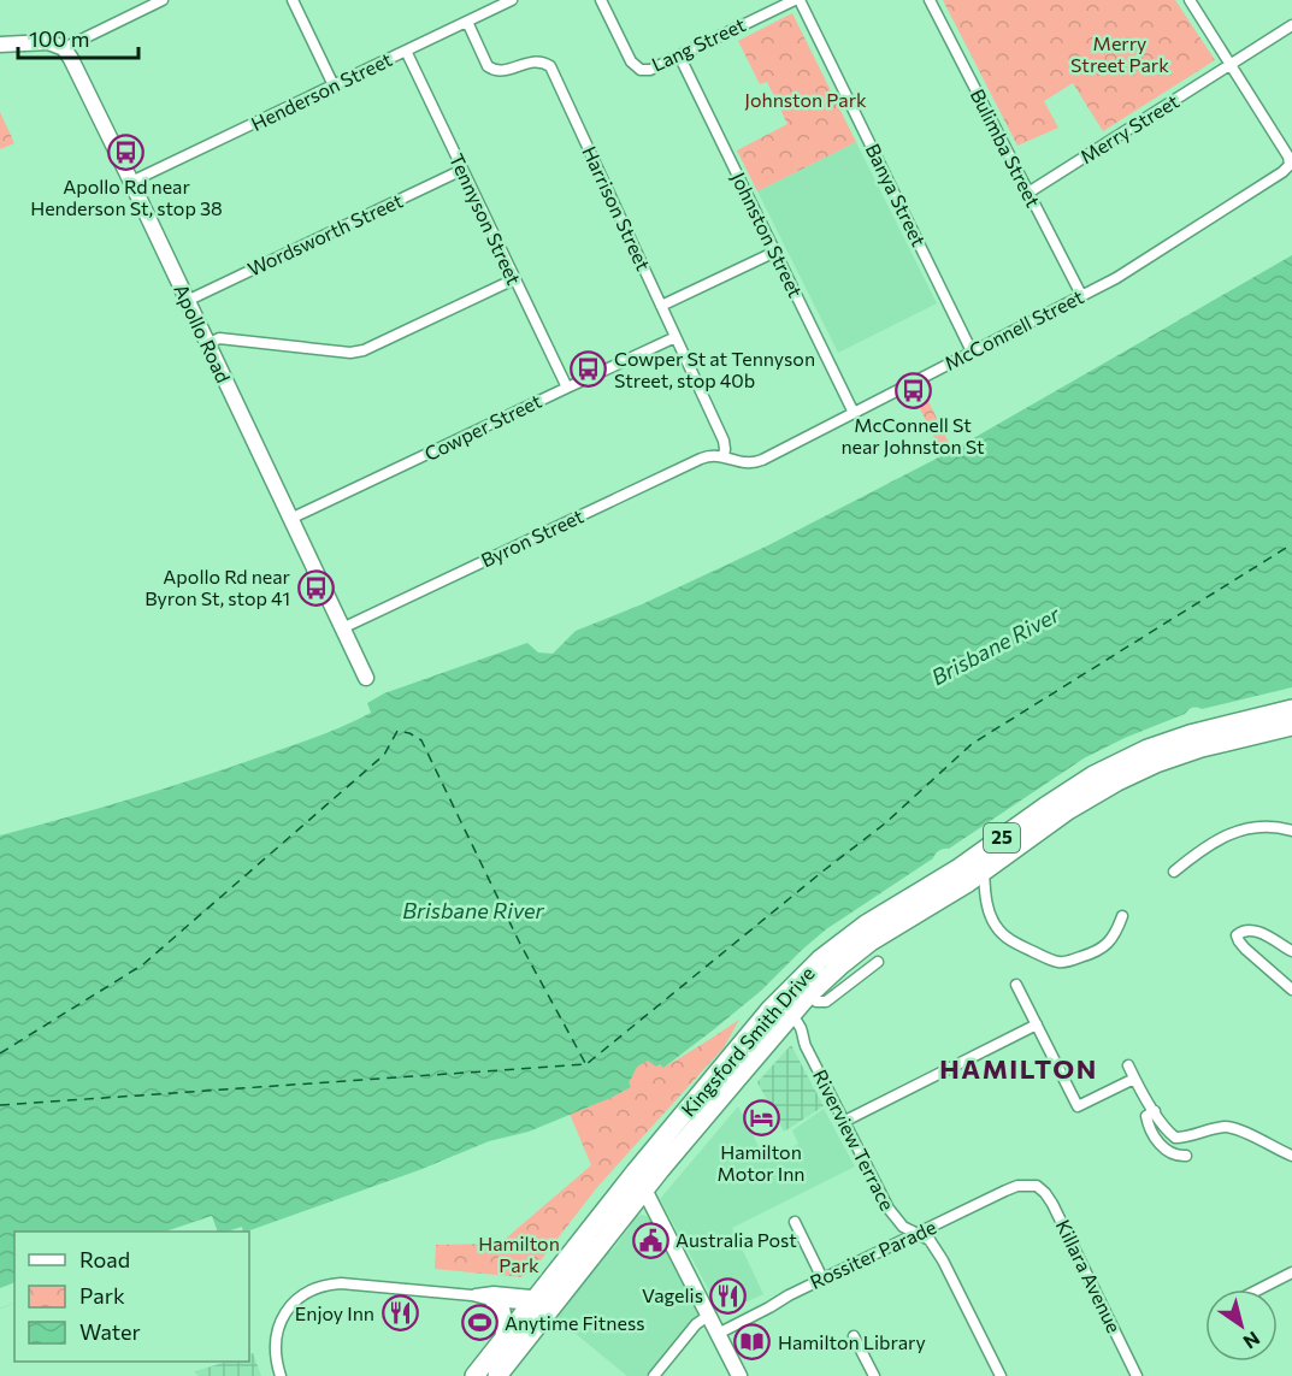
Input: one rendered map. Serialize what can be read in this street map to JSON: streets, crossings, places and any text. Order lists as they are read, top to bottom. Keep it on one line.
{"streets":{"highway":["25","Kingsford Smith Drive"],"street":["Lang Street","Henderson Street","Merry Street","Bulimba Street","Banya Street","Harrison Street","Tennyson Street","Wordsworth Street","Johnston Street","McConnell Street","Apollo Road","Cowper Street","Byron Street","Riverview Terrace","Rossiter Parade","Killara Avenue"]},"crossings":[["Lang Street","Banya Street"],["Lang Street","Johnston Street"],["Henderson Street","Harrison Street"],["Henderson Street","Tennyson Street"],["Henderson Street","Apollo Road"],["Merry Street","Bulimba Street"],["Merry Street","McConnell Street"],["Bulimba Street","McConnell Street"],["Banya Street","McConnell Street"],["Harrison Street","McConnell Street"],["Harrison Street","Cowper Street"],["Harrison Street","Byron Street"],["Tennyson Street","Wordsworth Street"],["Tennyson Street","Cowper Street"],["Wordsworth Street","Apollo Road"],["Johnston Street","McConnell Street"],["McConnell Street","Byron Street"],["Apollo Road","Cowper Street"],["Apollo Road","Byron Street"],["Kingsford Smith Drive","Riverview Terrace"],["Riverview Terrace","Rossiter Parade"],["Rossiter Parade","Killara Avenue"]],"districts":["HAMILTON"],"water":["Brisbane River"],"parks":["Merry Street Park","Johnston Park","Hamilton Park"],"places":{"bus stop":["Apollo Rd near Henderson St, stop 38","Cowper St at Tennyson Street, stop 40b","McConnell St near Johnston St","Apollo Rd near Byron St, stop 41"],"hotel":["Hamilton Motor Inn"],"public building":["Australia Post"],"restaurant":["Vagelis","Enjoy Inn"],"sports":["Anytime Fitness"],"library":["Hamilton Library"]},"legend":["Road","Park","Water"],"scale_bar":"100 m","north":"bottom right"}
